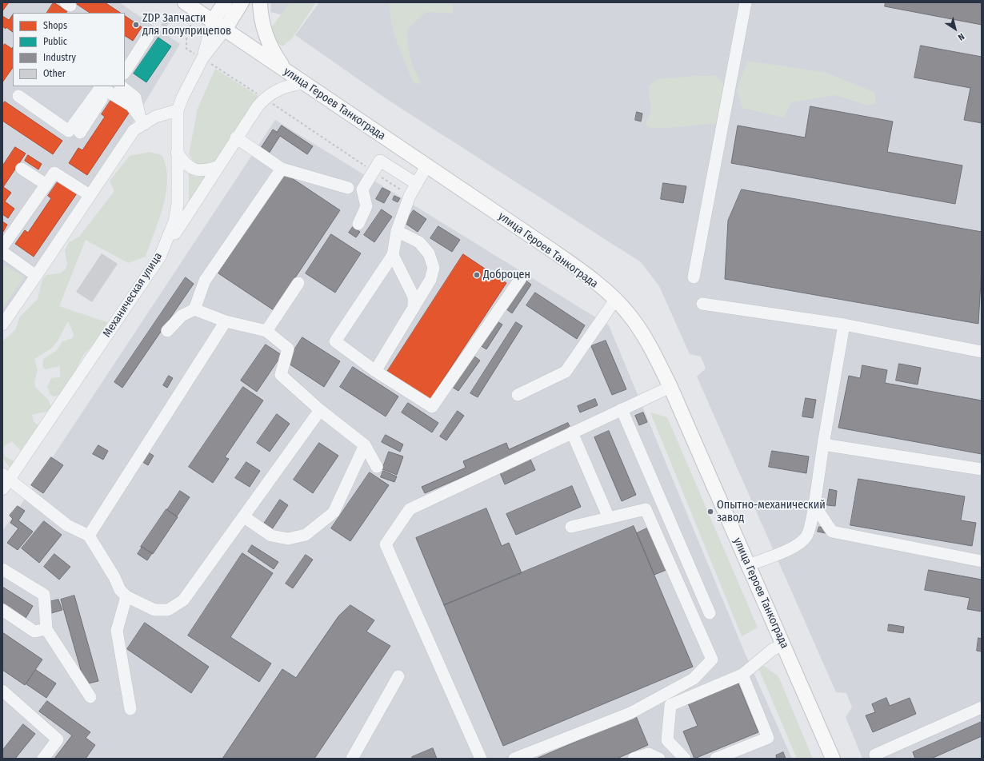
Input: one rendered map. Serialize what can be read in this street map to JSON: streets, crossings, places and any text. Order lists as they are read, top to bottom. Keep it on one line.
{"streets":{"main road":["улица Героев Танкограда","Механическая улица"]},"crossings":[["улица Героев Танкограда","Механическая улица"]],"places":["ZDP Запчасти для полуприцепов","Доброцен","Опытно-механический завод"],"legend":["Shops","Public","Industry","Other"],"north":"bottom right"}
